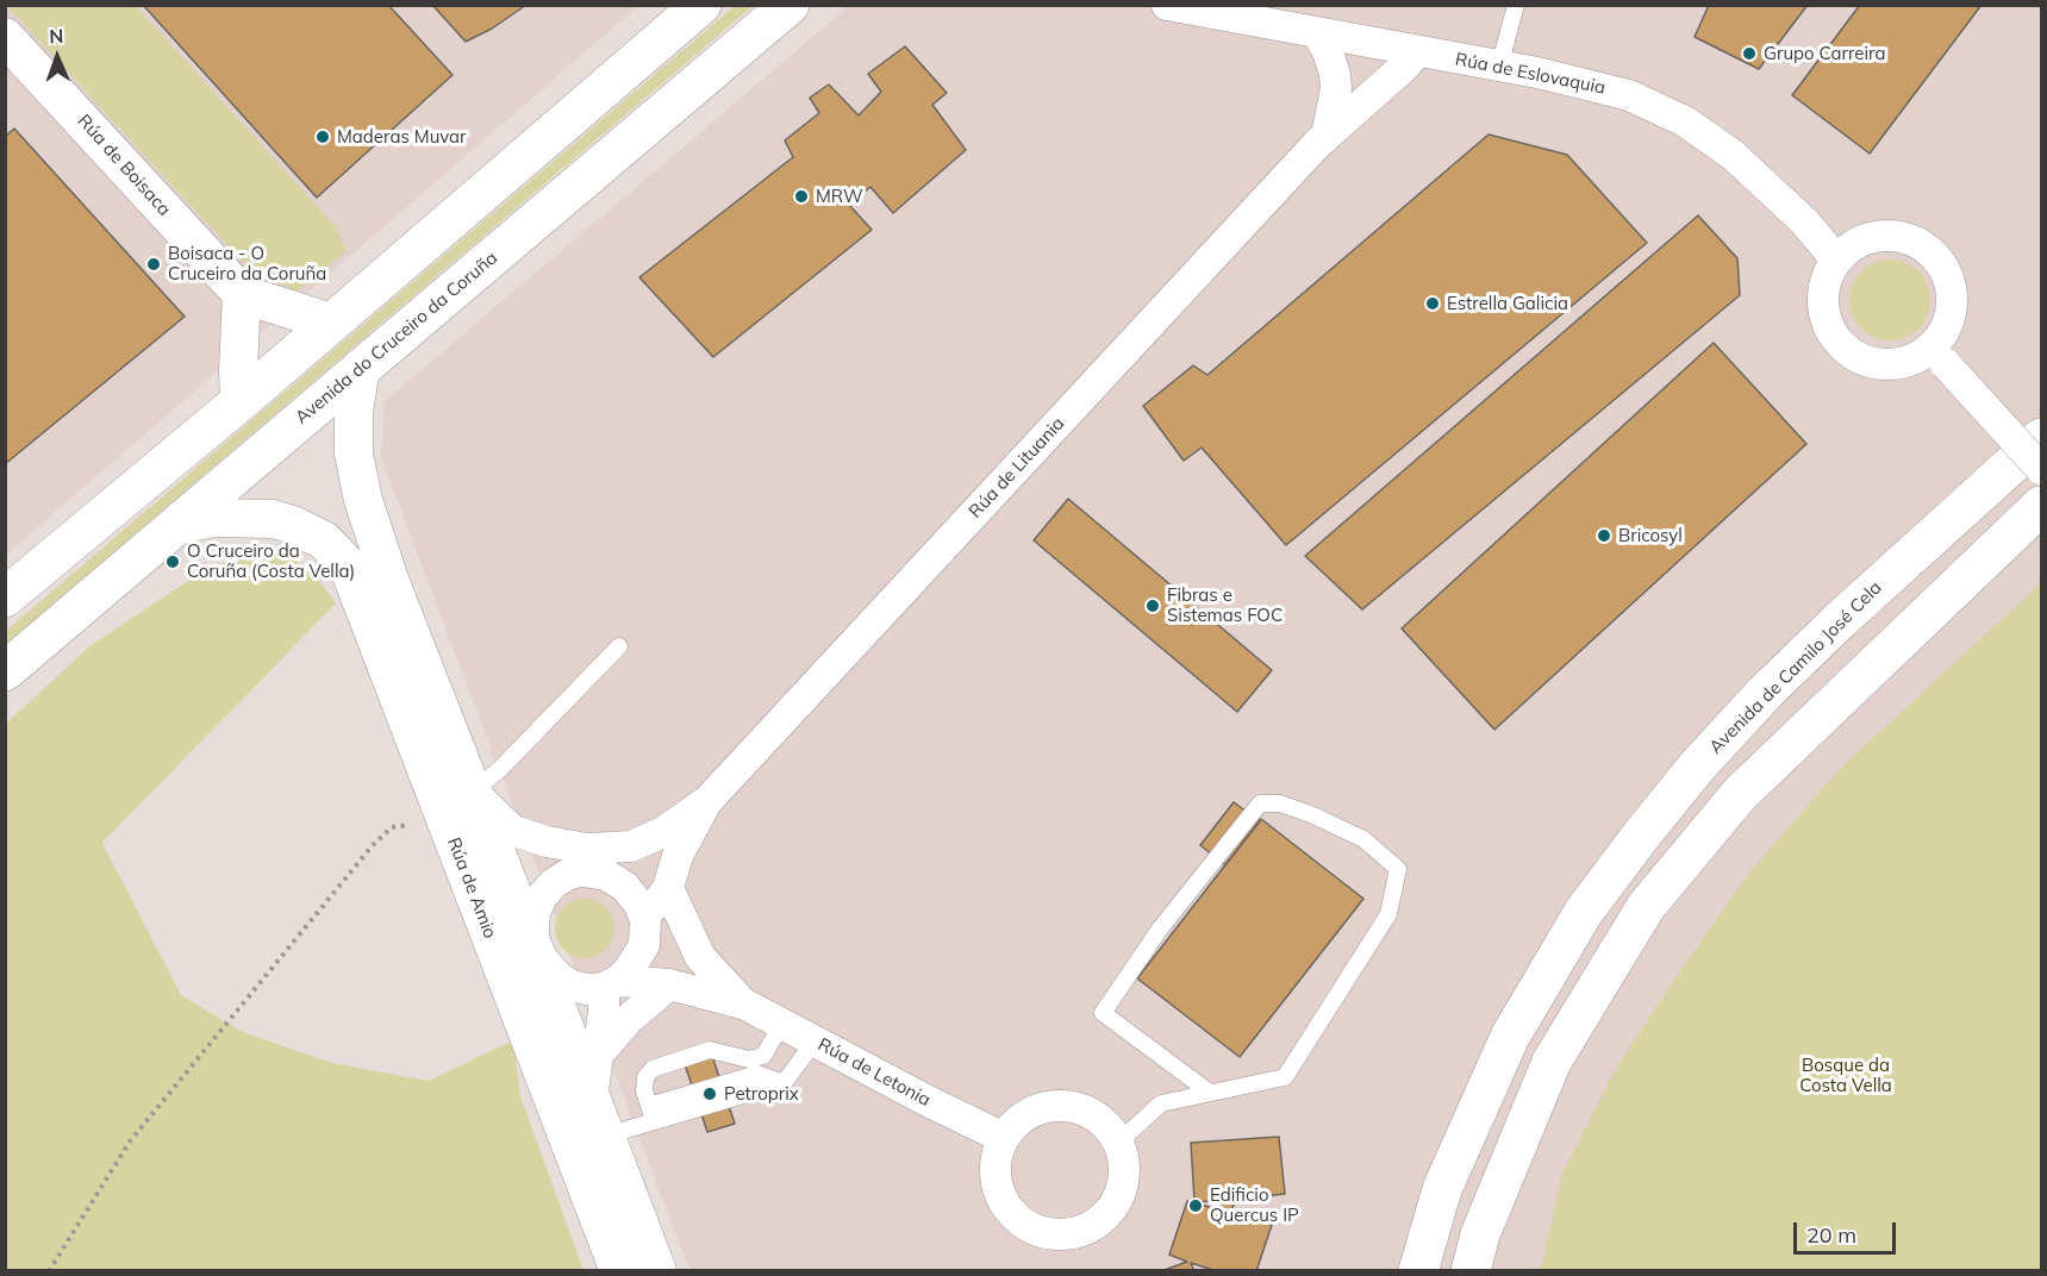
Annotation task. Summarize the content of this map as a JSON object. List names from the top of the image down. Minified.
{"streets":{"main road":["Avenida do Cruceiro da Coruña","Avenida de Camilo José Cela"],"street":["Rúa de Eslovaquia","Rúa de Boisaca","Rúa de Lituania","Rúa de Amio","Rúa de Letonia"]},"crossings":[["Rúa de Eslovaquia","Rúa de Lituania"],["Avenida do Cruceiro da Coruña","Rúa de Amio"],["Rúa de Lituania","Rúa de Amio"],["Rúa de Lituania","Rúa de Letonia"],["Rúa de Amio","Rúa de Letonia"]],"parks":["Bosque da Costa Vella"],"places":["Grupo Carreira","Maderas Muvar","MRW","Boisaca - O Cruceiro da Coruña","Estrella Galicia","Bricosyl","O Cruceiro da Coruña (Costa Vella)","Fibras e Sistemas FOC","Petroprix","Edificio Quercus IP"],"scale_bar":"20 m","north":"top"}
